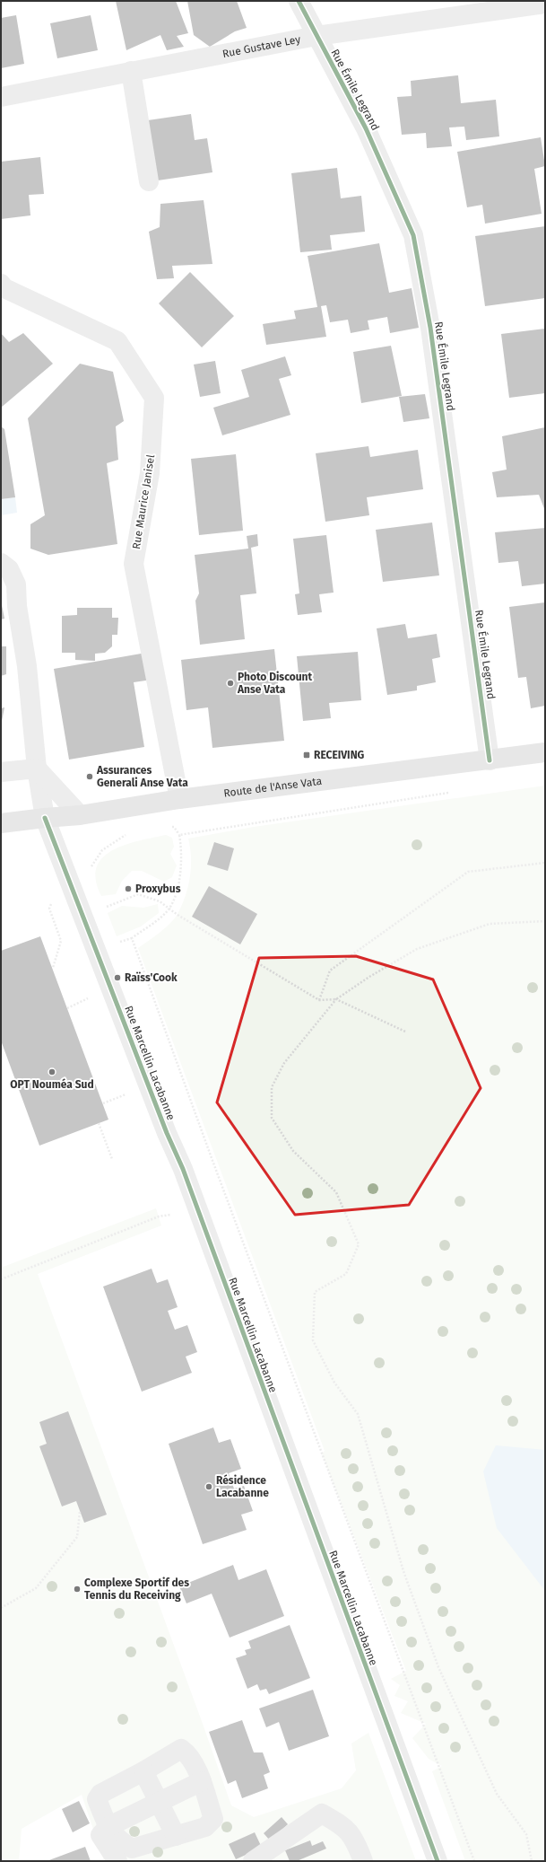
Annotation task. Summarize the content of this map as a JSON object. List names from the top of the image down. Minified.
{"streets":{"main road":["Route de l'Anse Vata"],"street":["Rue Gustave Ley","Rue Émile Legrand","Rue Maurice Janisel","Rue Marcellin Lacabanne"]},"crossings":[["Rue Gustave Ley","Rue Émile Legrand"],["Rue Émile Legrand","Route de l'Anse Vata"],["Rue Maurice Janisel","Route de l'Anse Vata"],["Route de l'Anse Vata","Rue Marcellin Lacabanne"]],"places":{"other":["Photo Discount Anse Vata","Assurances Generali Anse Vata","Proxybus","Raïss'Cook","OPT Nouméa Sud","Résidence Lacabanne","Complexe Sportif des Tennis du Receiving"],"transit":["RECEIVING"]}}
